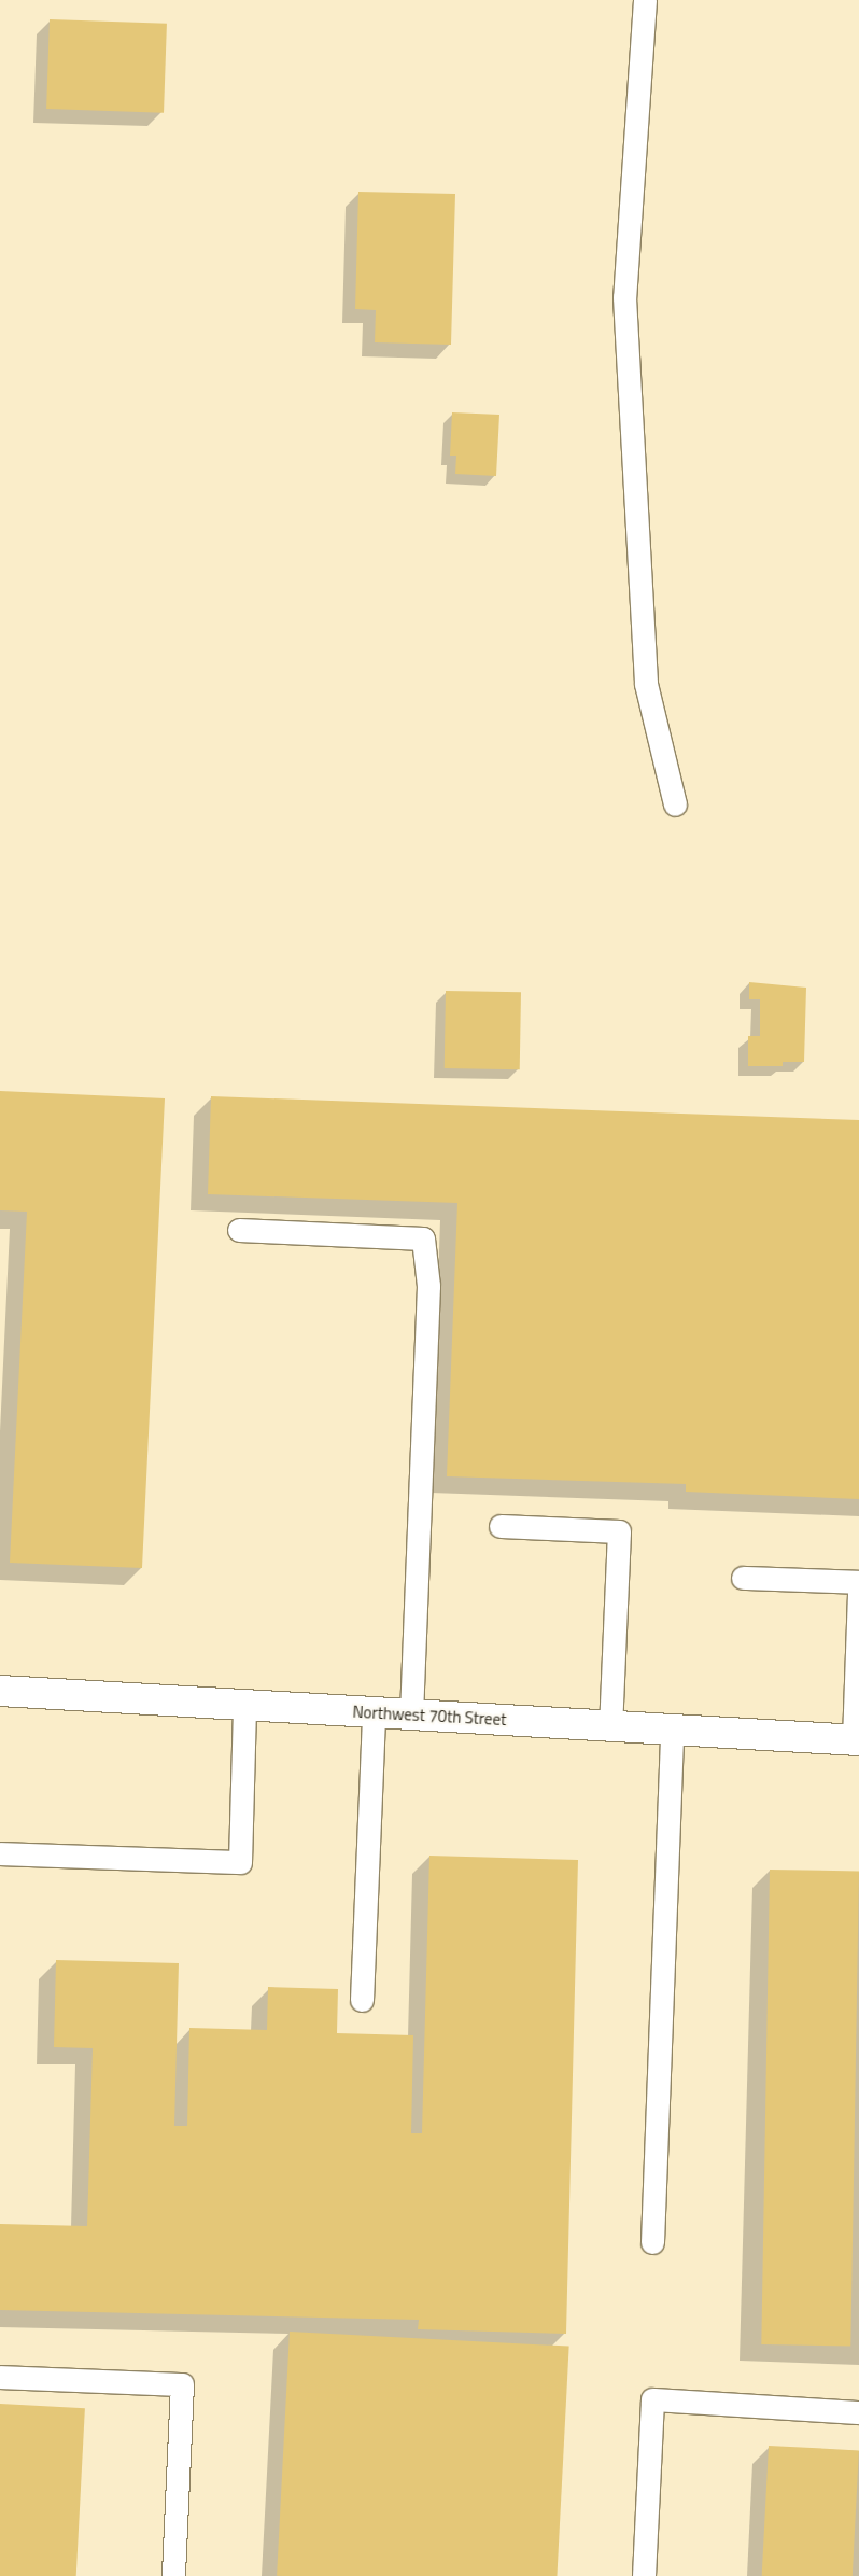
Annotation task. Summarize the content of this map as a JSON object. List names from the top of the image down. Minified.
{"streets":{"street":["Northwest 70th Street"]}}
